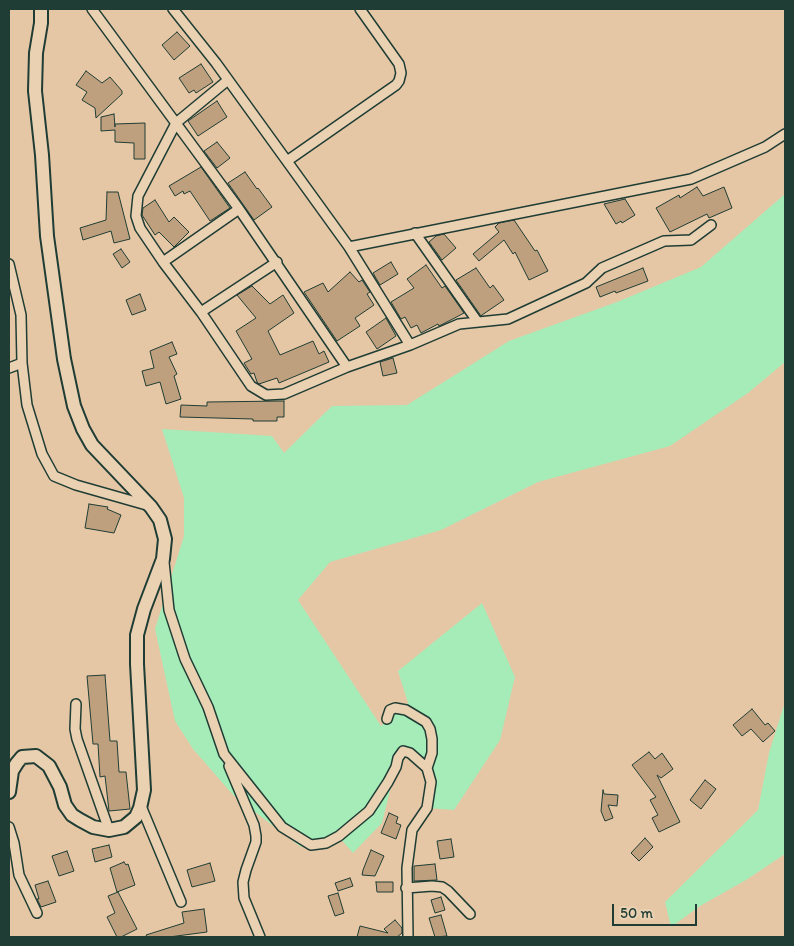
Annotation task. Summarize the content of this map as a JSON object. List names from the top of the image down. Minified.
{"scale_bar":"50 m"}
